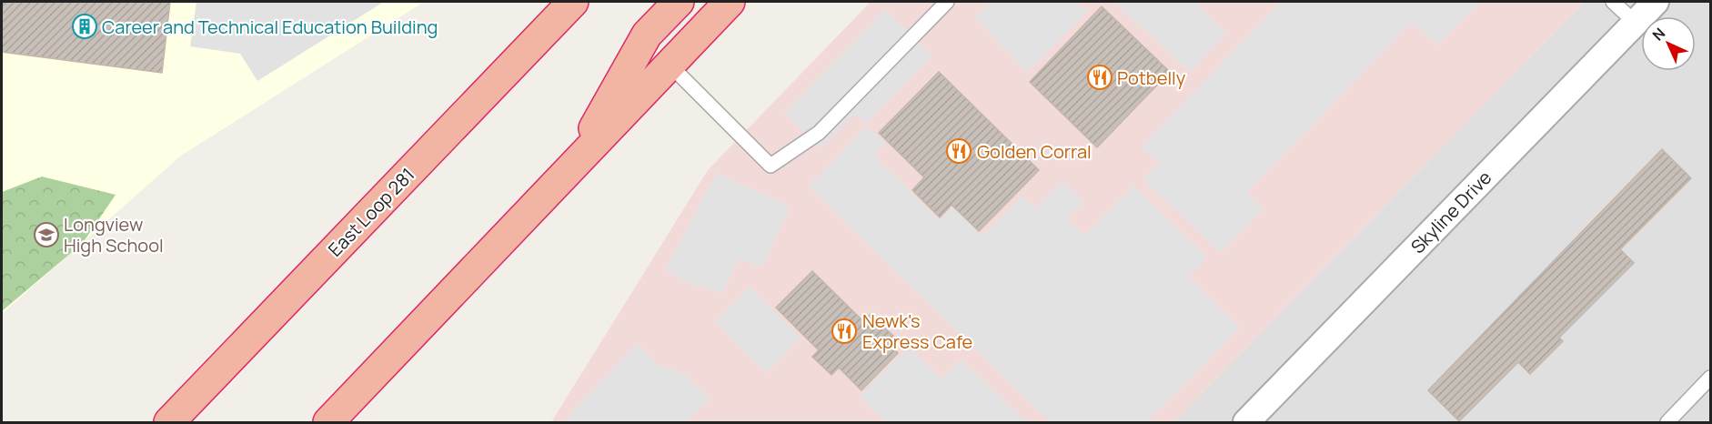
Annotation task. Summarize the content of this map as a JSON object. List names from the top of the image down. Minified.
{"streets":{"highway":["East Loop 281"],"street":["Skyline Drive"]},"places":{"building":["Career and Technical Education Building"],"restaurant":["Potbelly","Golden Corral","Newk's Express Cafe"],"school or university":["Longview High School"]},"north":"top left"}
